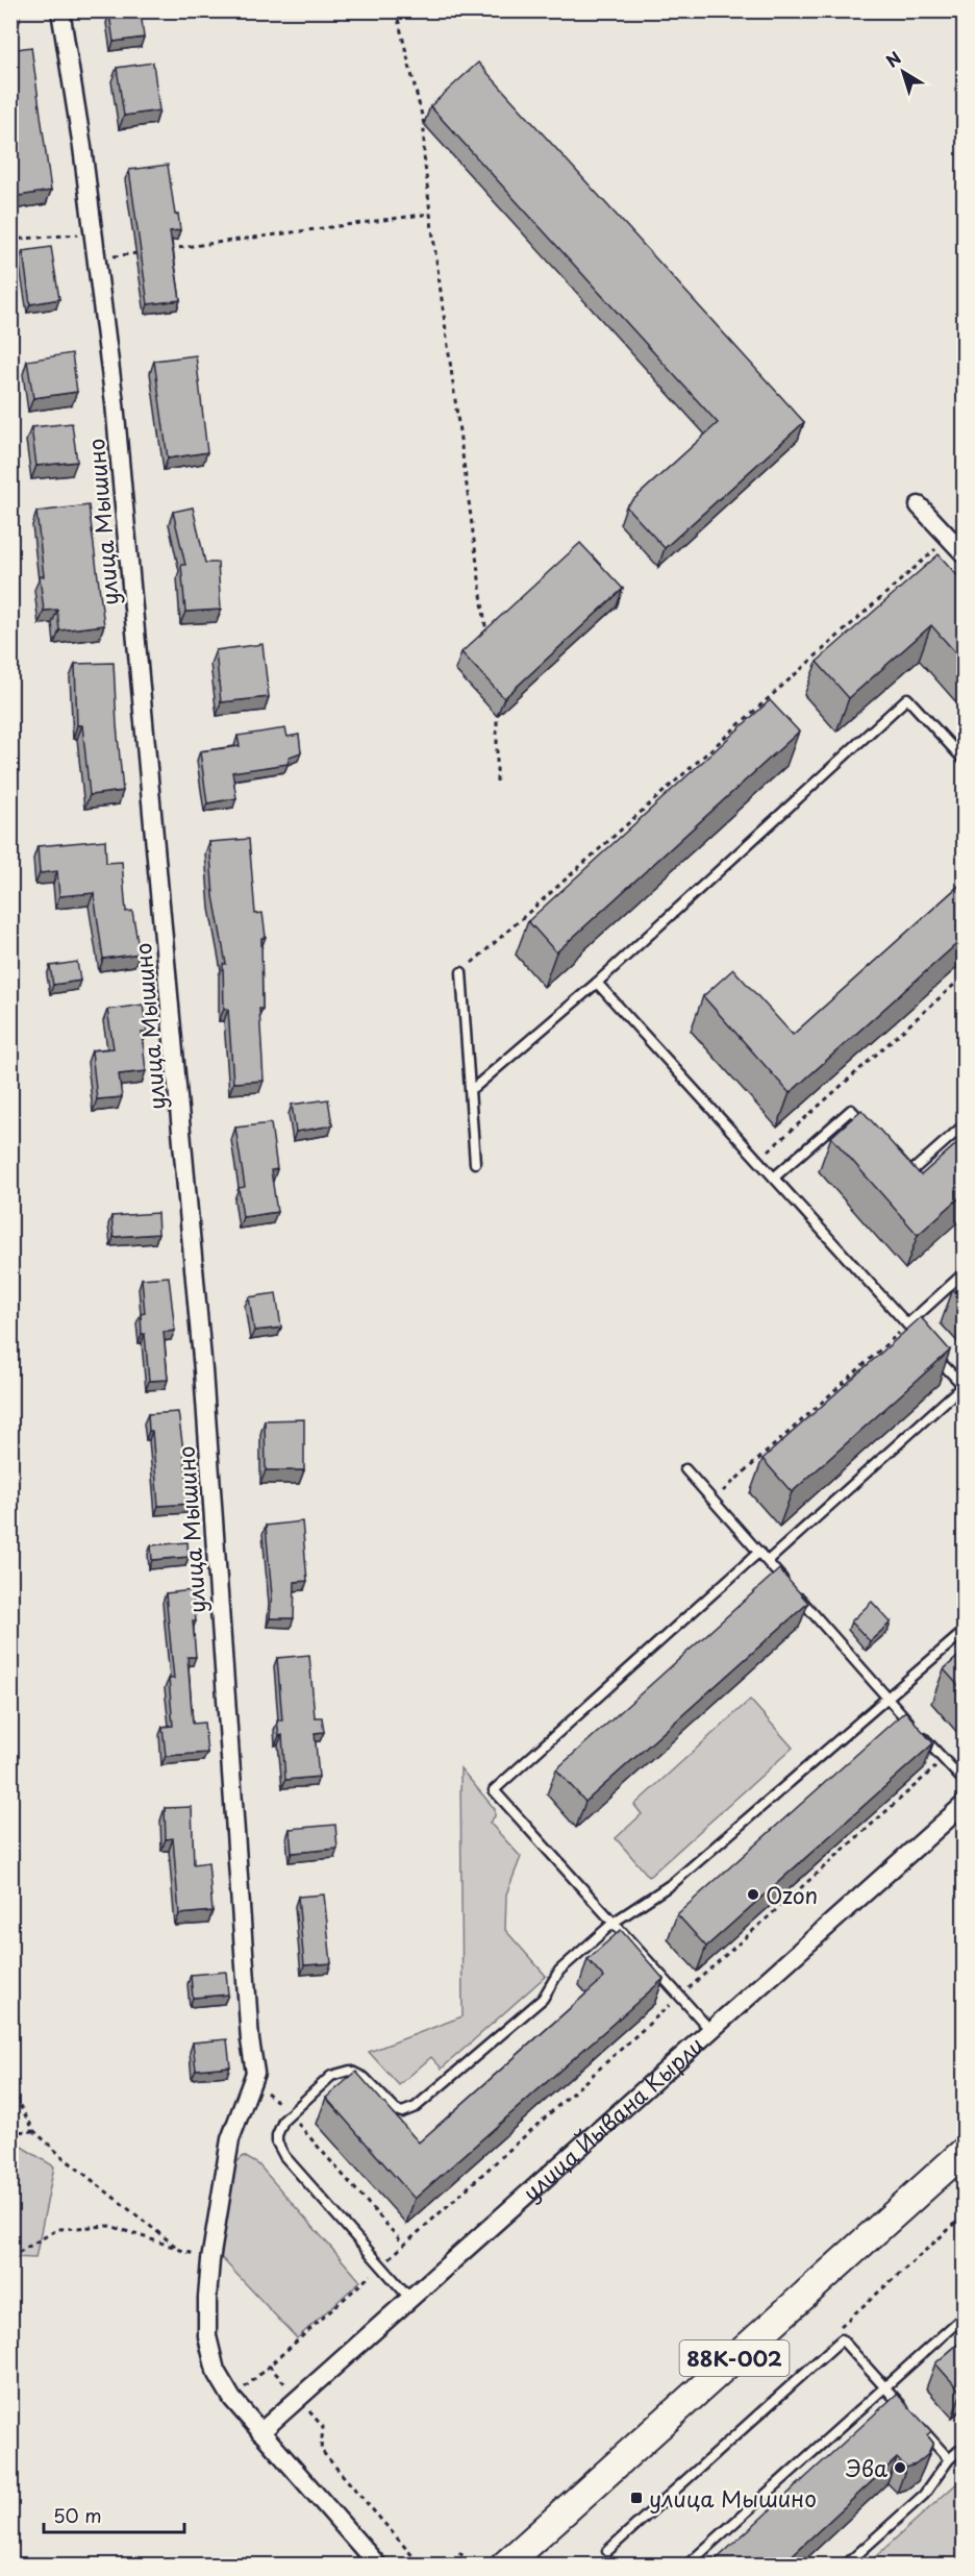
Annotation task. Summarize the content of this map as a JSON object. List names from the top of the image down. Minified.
{"streets":{"main road":["88К-002"],"street":["улица Мышино","улица Йывана Кырли"]},"crossings":[["улица Мышино","улица Йывана Кырли"]],"places":{"other":["Ozon","Эва"],"transit":["улица Мышино"]},"scale_bar":"50 m","north":"top left"}
